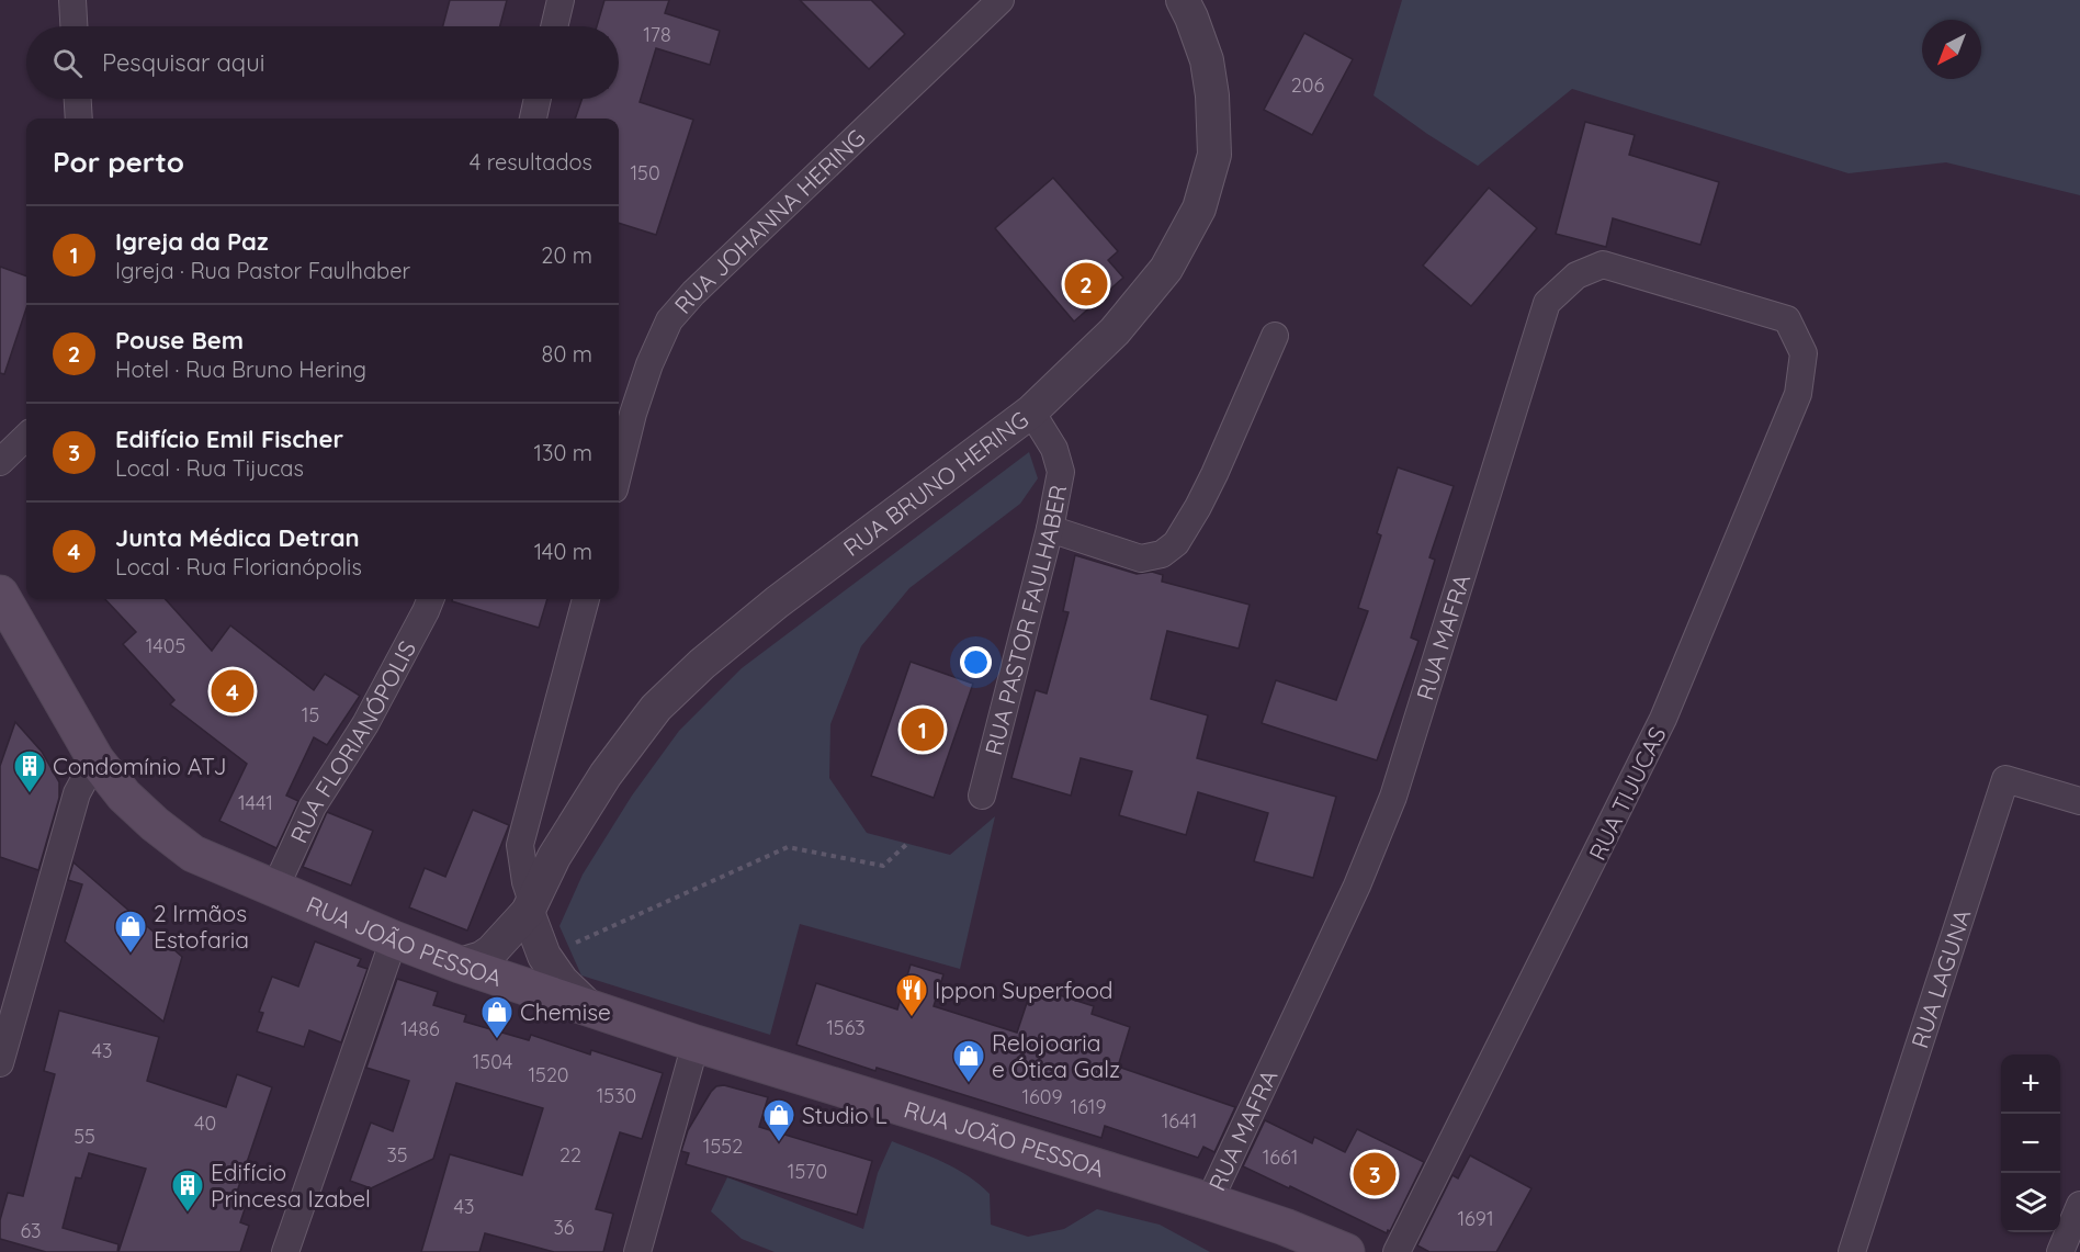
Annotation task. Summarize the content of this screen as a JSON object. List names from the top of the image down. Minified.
{"streets":{"main road":["RUA JOÃO PESSOA"],"street":["RUA JOHANNA HERING","RUA BRUNO HERING","RUA PASTOR FAULHABER","RUA MAFRA","RUA FLORIANÓPOLIS","RUA TIJUCAS","RUA LAGUNA"]},"crossings":[["RUA BRUNO HERING","RUA PASTOR FAULHABER"],["RUA BRUNO HERING","RUA JOÃO PESSOA"],["RUA MAFRA","RUA TIJUCAS"],["RUA MAFRA","RUA JOÃO PESSOA"],["RUA FLORIANÓPOLIS","RUA JOÃO PESSOA"]],"places":{"building":["Condomínio ATJ","Edifício Princesa Izabel"],"shop":["2 Irmãos Estofaria","Chemise","Relojoaria e Ótica Galz","Studio L"],"restaurant":["Ippon Superfood"]},"house_numbers":["178","206","150","1405","15","1441","1563","1486","43","1504","1520","1530","1609","1619","1641","40","55","1552","35","22","1661","1570","43","1691","36","63"],"north":"bottom left","page":{"search":"Pesquisar aqui","heading":["Por perto","4 resultados"],"list":[{"mark":"1","name":"Igreja da Paz","note":"Igreja · Rua Pastor Faulhaber","value":"20 m"},{"mark":"2","name":"Pouse Bem","note":"Hotel · Rua Bruno Hering","value":"80 m"},{"mark":"3","name":"Edifício Emil Fischer","note":"Local · Rua Tijucas","value":"130 m"},{"mark":"4","name":"Junta Médica Detran","note":"Local · Rua Florianópolis","value":"140 m"}],"pins":["2","4","1","3"],"map_buttons":["+","−"]}}
